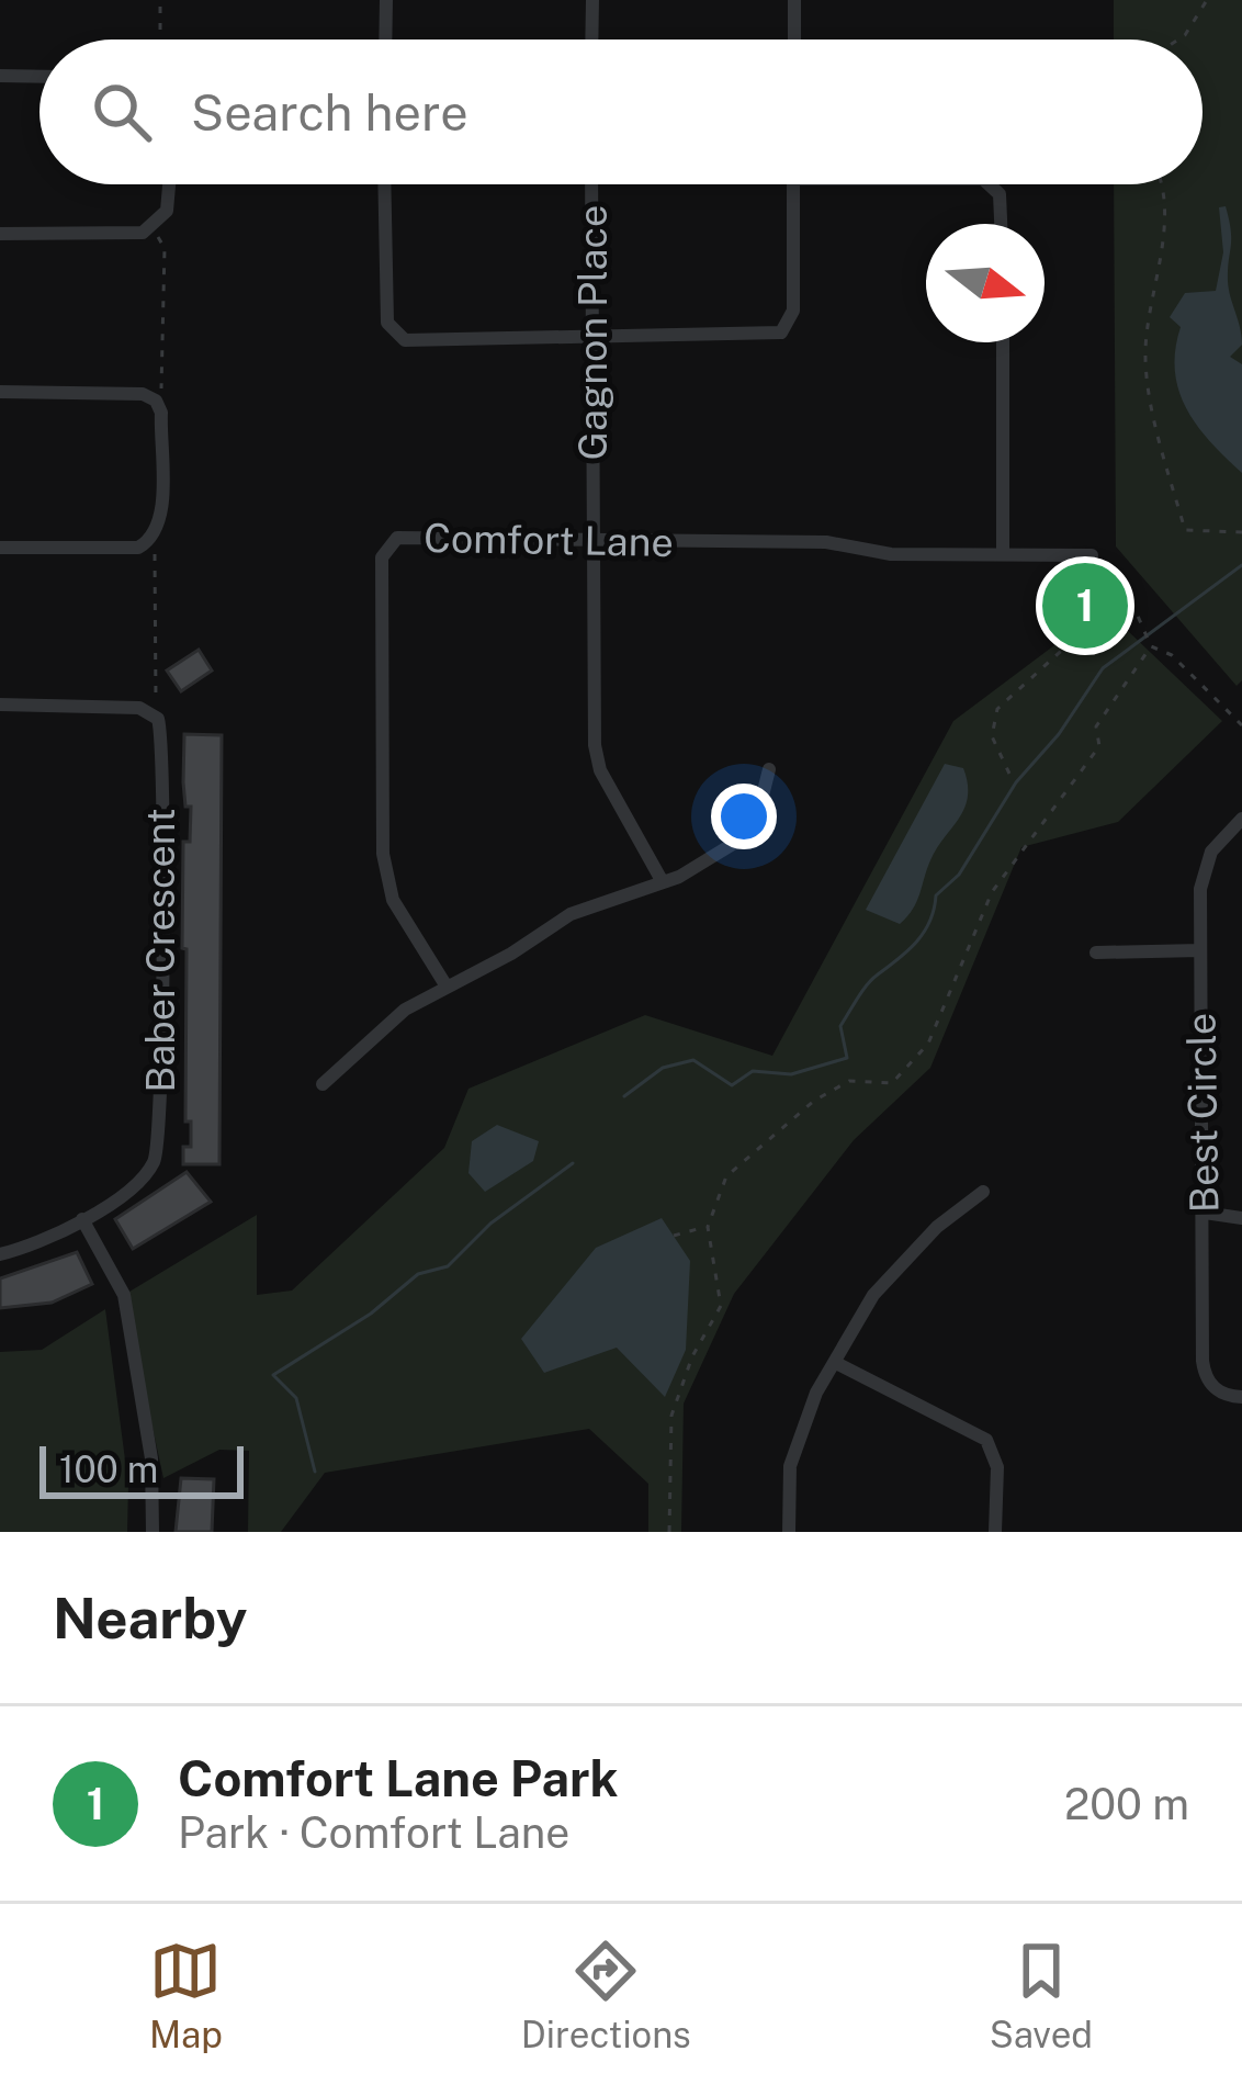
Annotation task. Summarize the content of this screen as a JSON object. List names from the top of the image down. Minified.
{"streets":{"street":["Gagnon Place","Comfort Lane","Baber Crescent","Best Circle"]},"crossings":[["Gagnon Place","Comfort Lane"]],"scale_bar":"100 m","north":"right","page":{"search":"Search here","pins":"1","scale":"100 m","heading":"Nearby","list":[{"mark":"1","name":"Comfort Lane Park","note":"Park · Comfort Lane","value":"200 m"}],"nav":["Map","Directions","Saved"]}}
